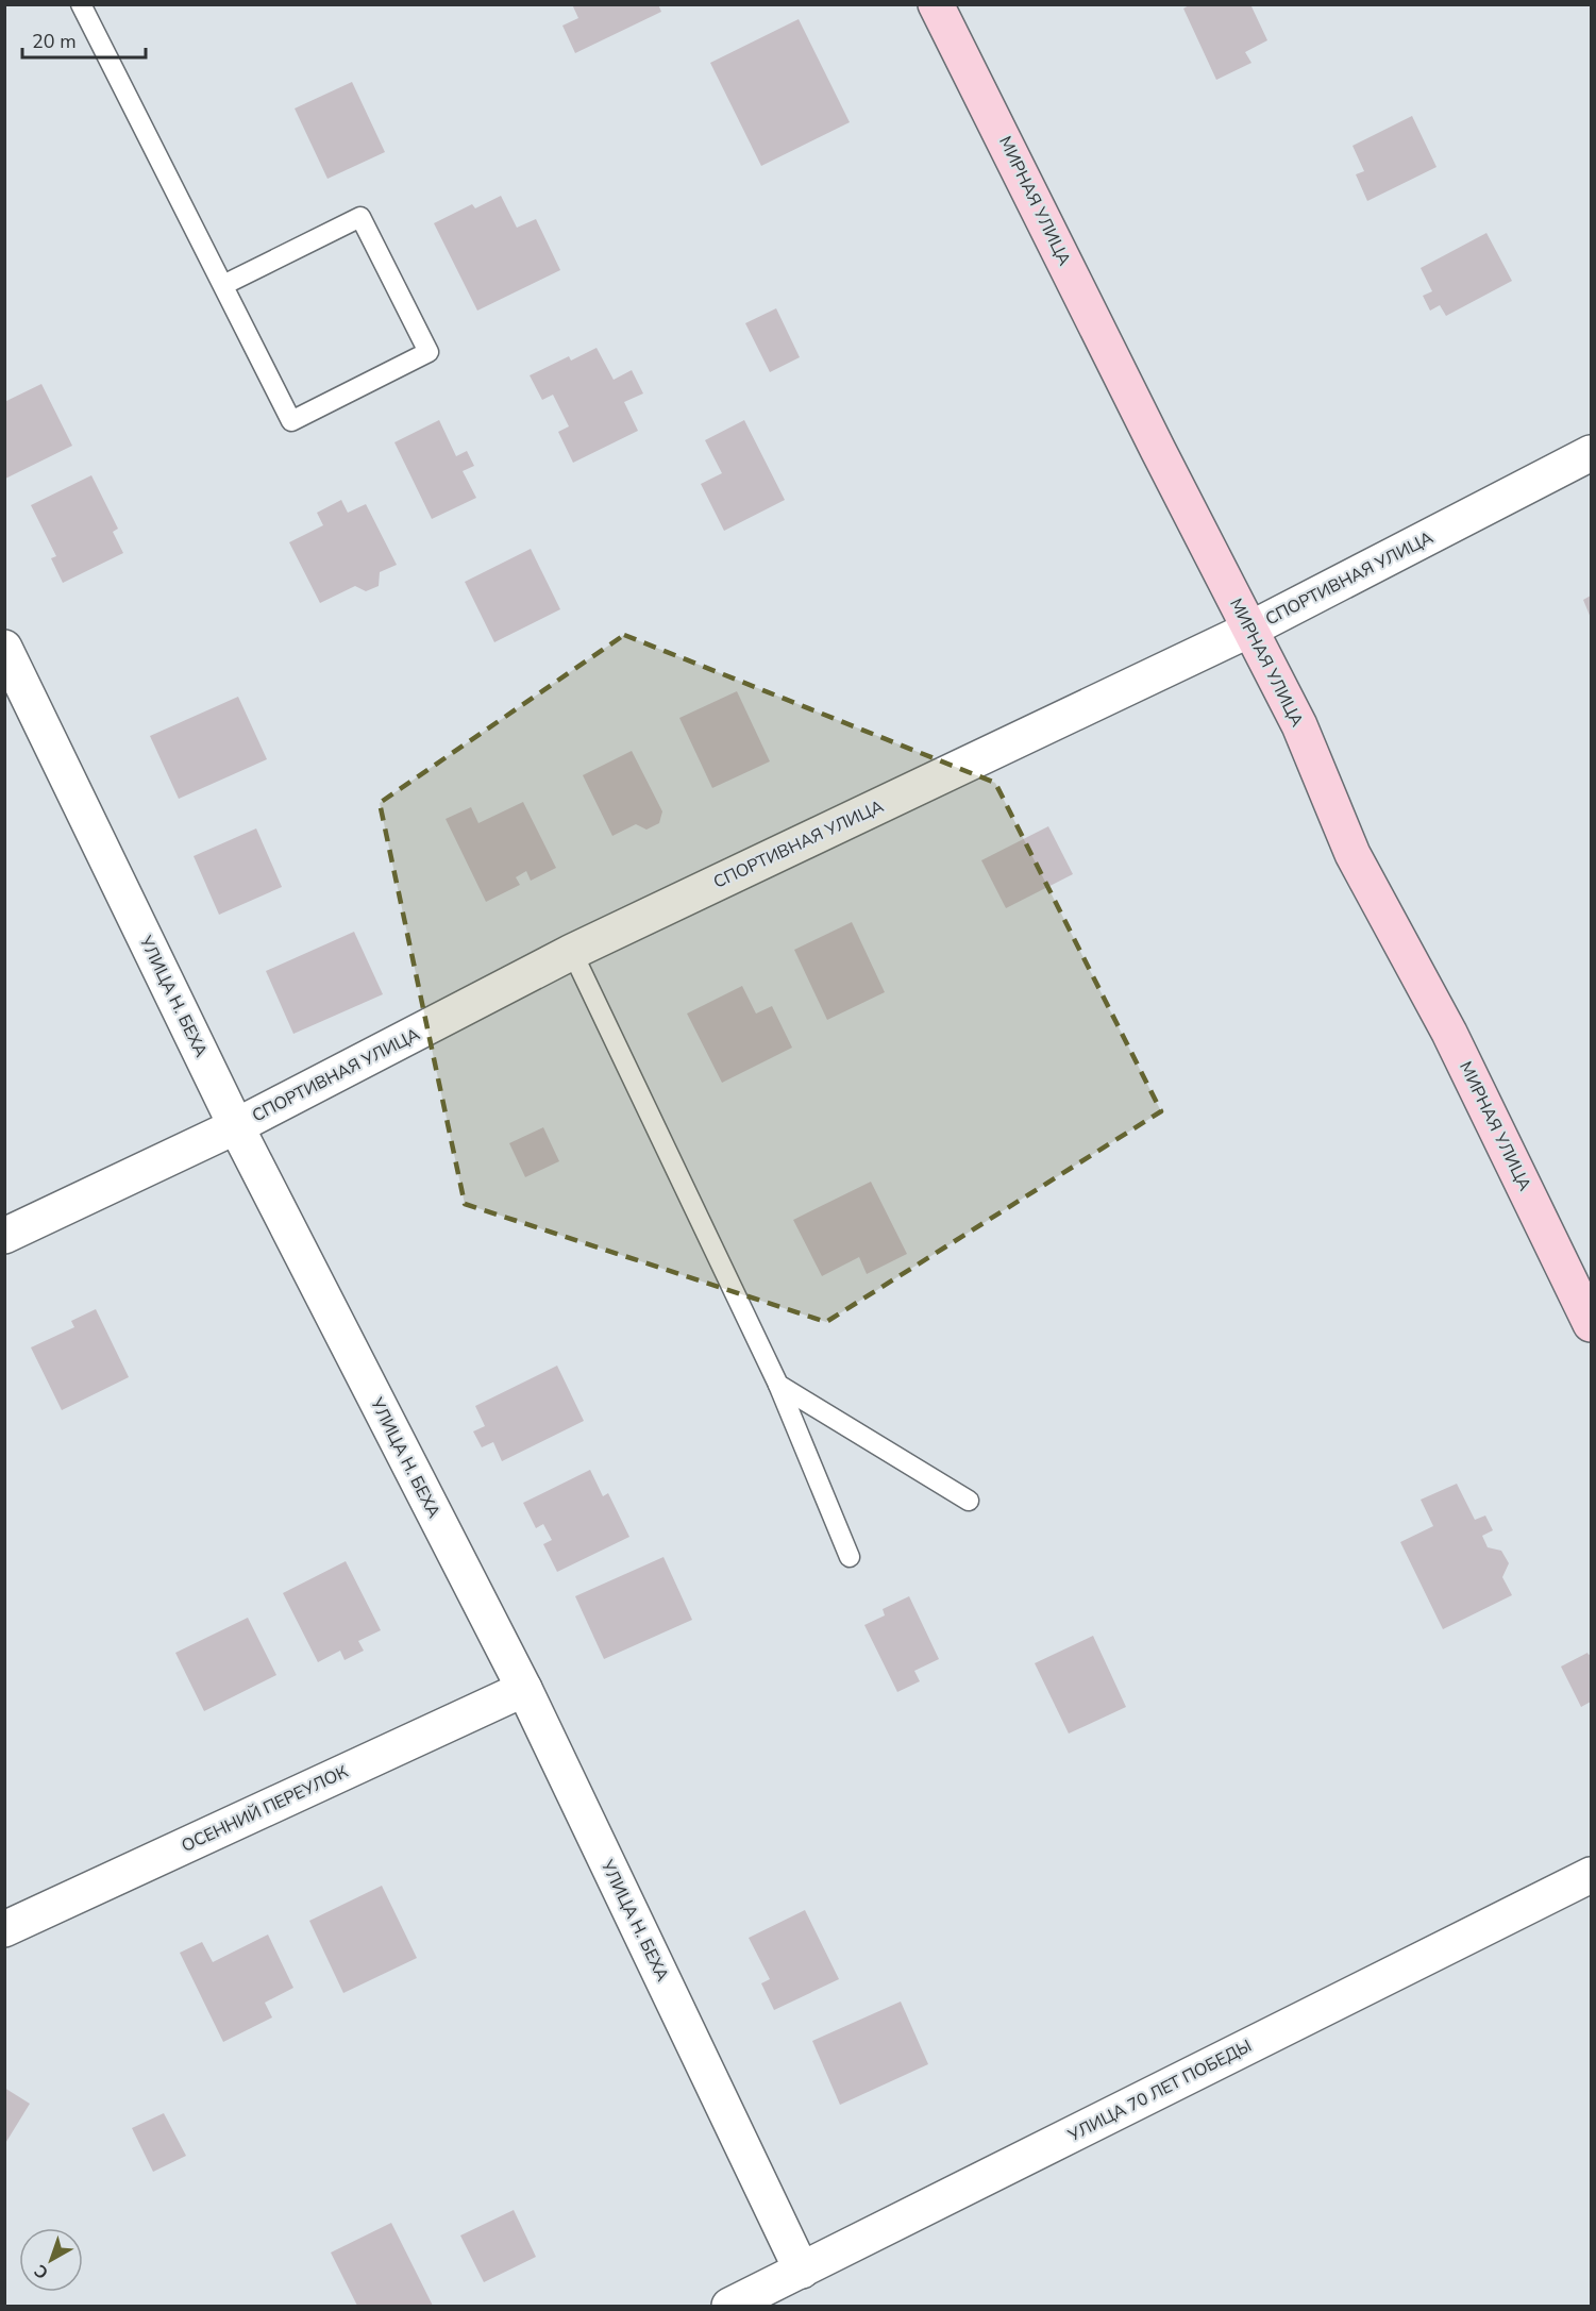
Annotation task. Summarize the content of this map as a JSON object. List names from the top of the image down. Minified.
{"streets":{"street":["МИРНАЯ УЛИЦА","СПОРТИВНАЯ УЛИЦА","УЛИЦА Н. БЕХА","ОСЕННИЙ ПЕРЕУЛОК","УЛИЦА 70 ЛЕТ ПОБЕДЫ"]},"crossings":[["МИРНАЯ УЛИЦА","СПОРТИВНАЯ УЛИЦА"],["СПОРТИВНАЯ УЛИЦА","УЛИЦА Н. БЕХА"],["УЛИЦА Н. БЕХА","ОСЕННИЙ ПЕРЕУЛОК"],["УЛИЦА Н. БЕХА","УЛИЦА 70 ЛЕТ ПОБЕДЫ"]],"scale_bar":"20 m","north":"bottom left"}
